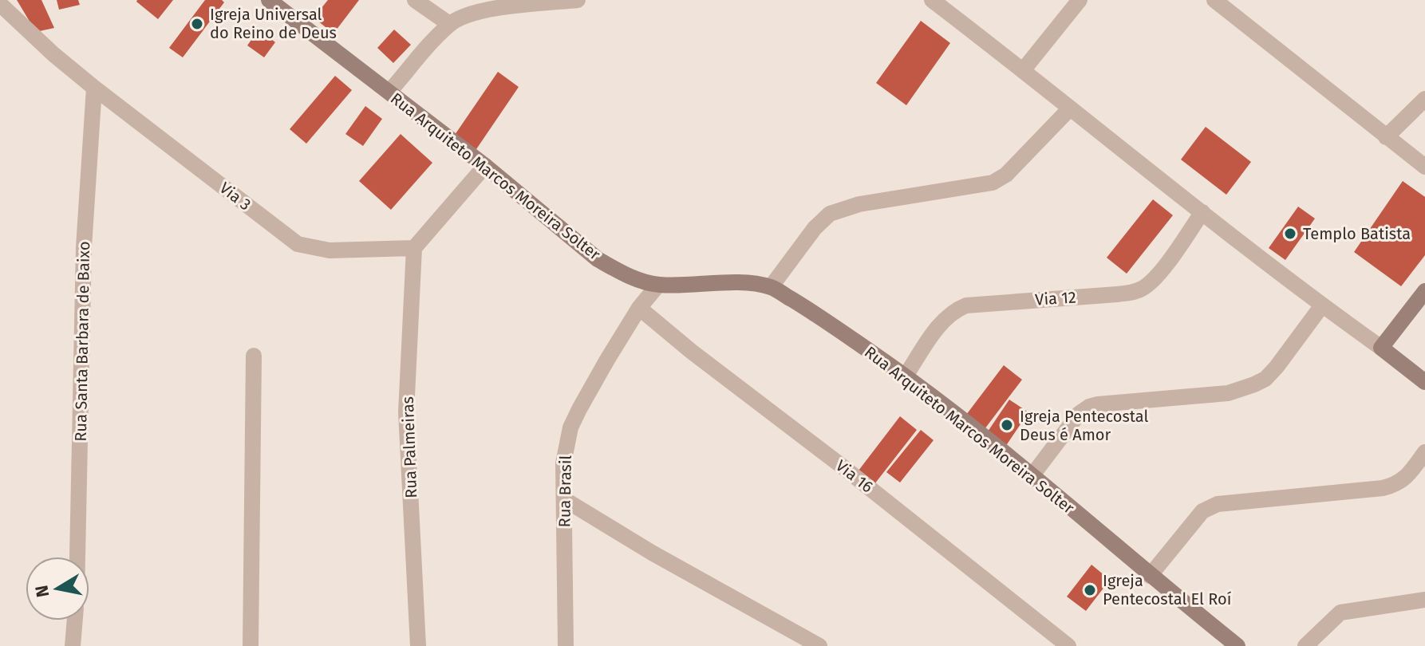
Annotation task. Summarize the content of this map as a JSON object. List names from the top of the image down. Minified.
{"streets":{"street":["Rua Arquiteto Marcos Moreira Solter","Via 3","Via 12","Rua Santa Barbara de Baixo","Rua Palmeiras","Via 16","Rua Brasil"]},"crossings":[["Rua Arquiteto Marcos Moreira Solter","Via 12"],["Rua Arquiteto Marcos Moreira Solter","Rua Brasil"],["Via 3","Rua Santa Barbara de Baixo"],["Via 3","Rua Palmeiras"],["Via 16","Rua Brasil"]],"places":["Igreja Universal do Reino de Deus","Templo Batista","Igreja Pentecostal Deus é Amor","Igreja Pentecostal El Roí"],"north":"left"}
